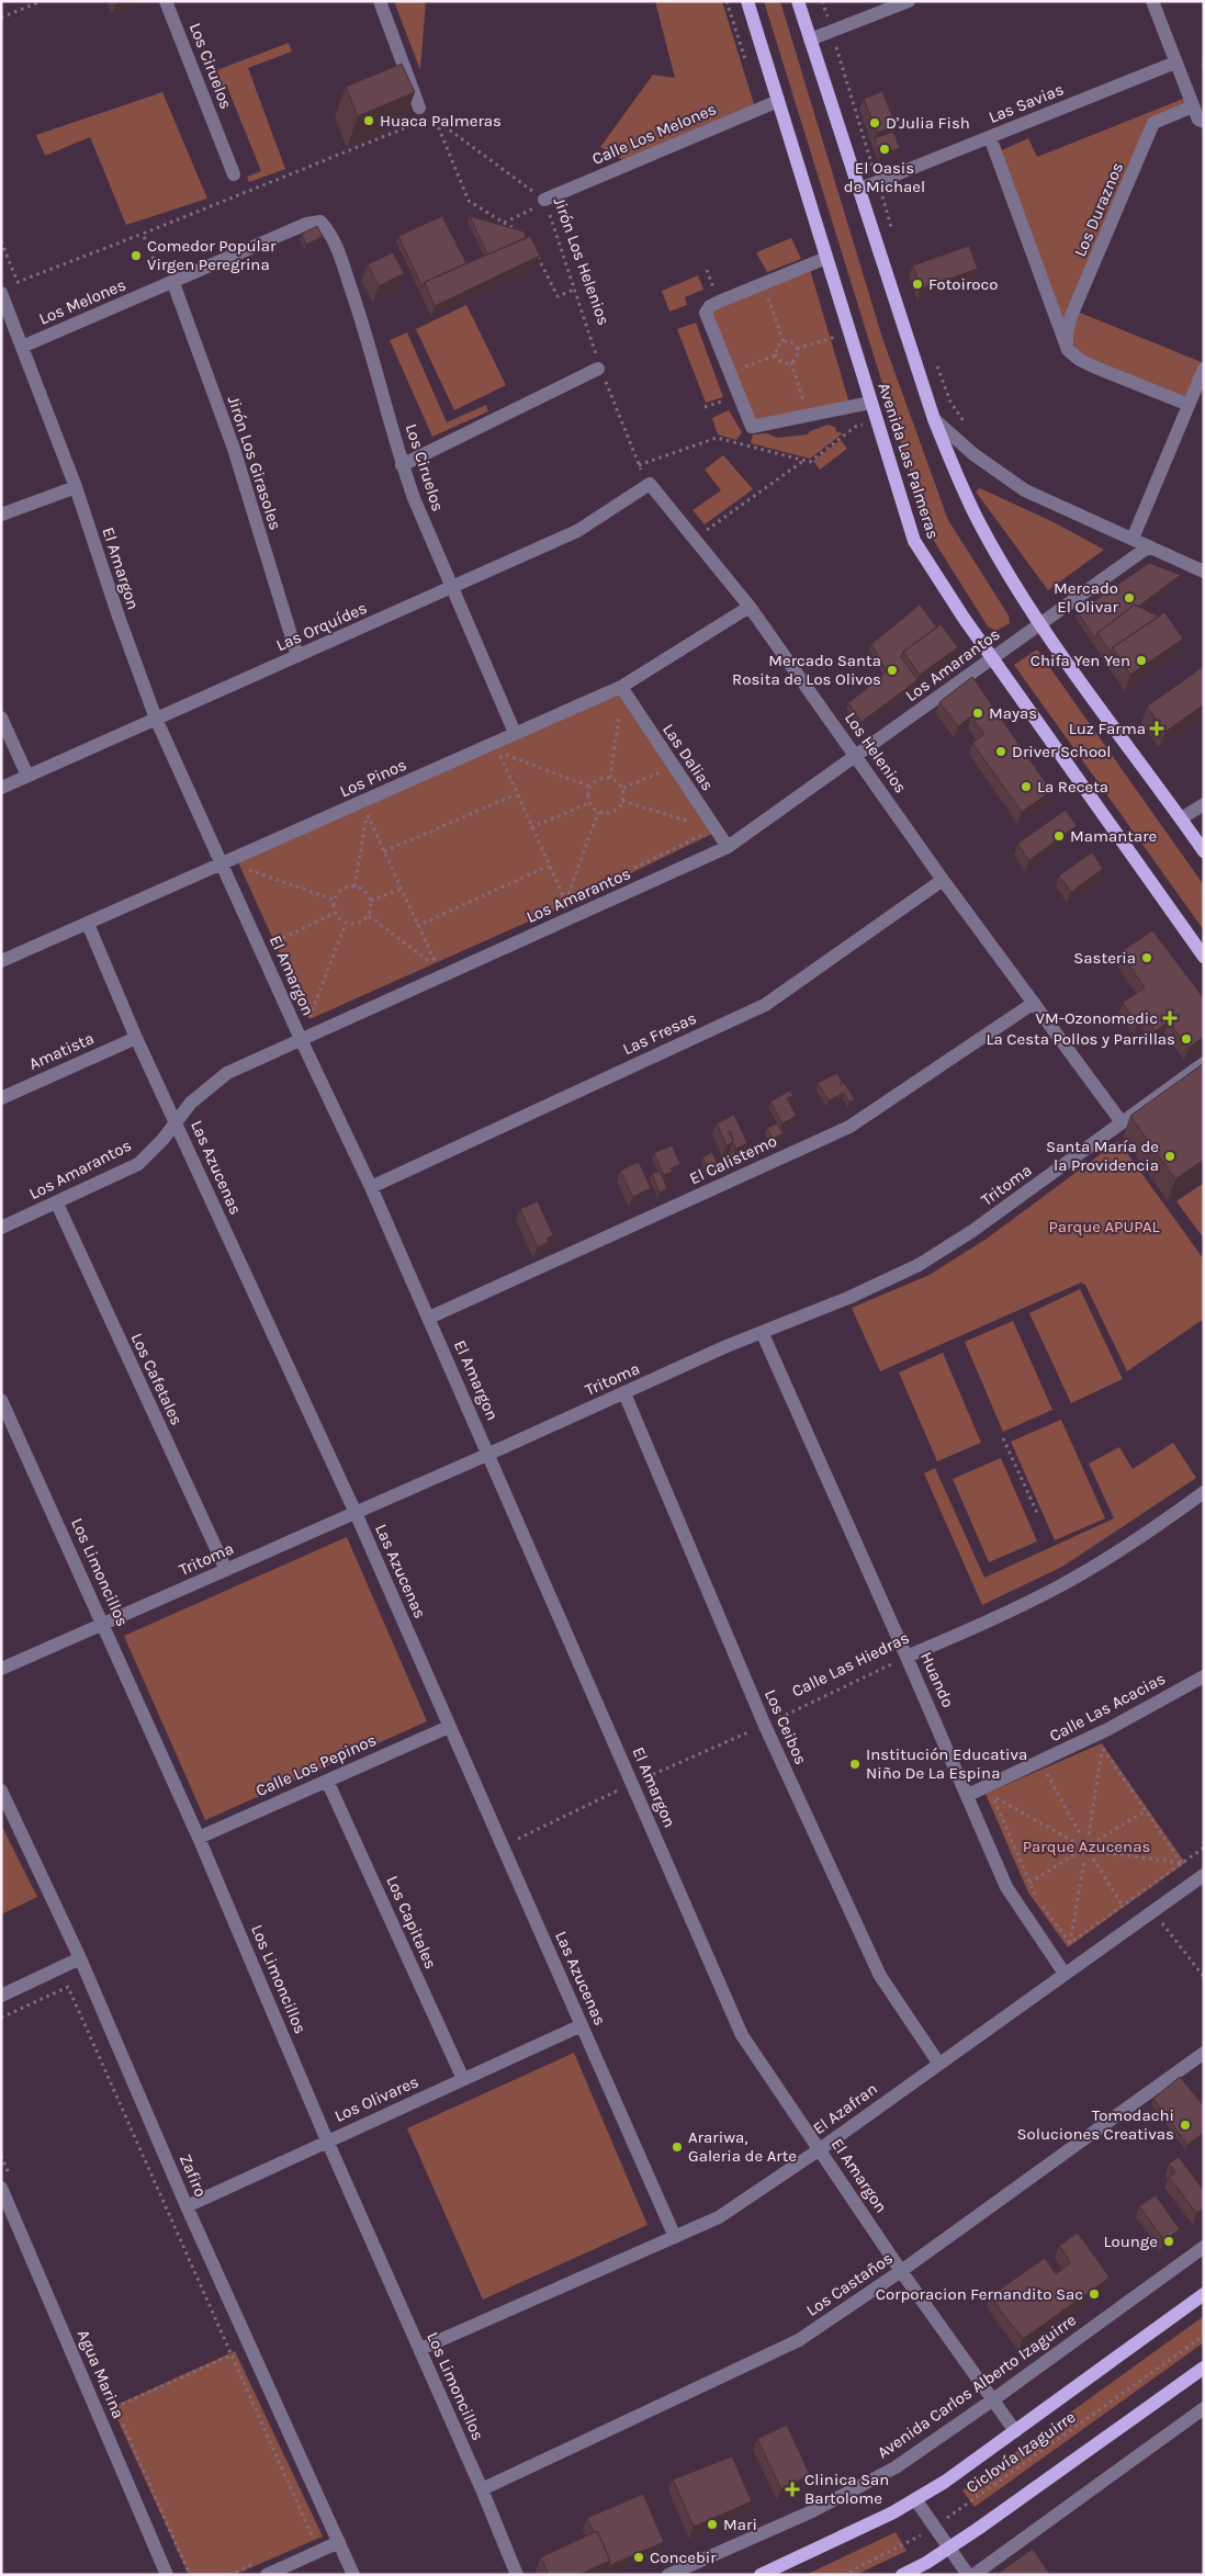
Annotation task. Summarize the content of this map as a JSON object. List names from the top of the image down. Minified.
{"streets":{"main road":["Avenida Las Palmeras"],"street":["Los Ciruelos","Las Savias","Calle Los Melones","Los Duraznos","Los Melones","Jirón Los Girasoles","El Amargon","Las Orquídes","Los Amarantos","Los Helenios","Las Dalias","Los Pinos","Las Fresas","Amatista","El Calistemo","Las Azucenas","Tritoma","Los Cafetales","Los Limoncillos","Calle Las Hiedras","Huando","Calle Las Acacias","Los Ceibos","Calle Los Pepinos","Los Capitales","Los Olivares","El Azafran","Zafiro","Los Castaños","Agua Marina","Avenida Carlos Alberto Izaguirre"],"path":["Jirón Los Helenios","Ciclovía Izaguirre"]},"crossings":[["Los Ciruelos","Los Melones"],["Los Ciruelos","Las Orquídes"],["Los Ciruelos","Los Pinos"],["Calle Los Melones","Jirón Los Helenios"],["Calle Los Melones","Avenida Las Palmeras"],["Los Melones","Jirón Los Girasoles"],["Los Melones","El Amargon"],["Avenida Las Palmeras","Los Amarantos"],["Jirón Los Girasoles","Las Orquídes"],["El Amargon","Las Orquídes"],["El Amargon","Los Amarantos"],["El Amargon","Los Pinos"],["El Amargon","Las Fresas"],["El Amargon","El Calistemo"],["El Amargon","Tritoma"],["El Amargon","Calle Las Hiedras"],["El Amargon","El Azafran"],["El Amargon","Los Castaños"],["El Amargon","Avenida Carlos Alberto Izaguirre"],["Las Orquídes","Los Helenios"],["Los Amarantos","Los Helenios"],["Los Amarantos","Las Dalias"],["Los Amarantos","Las Azucenas"],["Los Amarantos","Los Cafetales"],["Los Helenios","Los Pinos"],["Los Helenios","Las Fresas"],["Los Helenios","El Calistemo"],["Los Helenios","Tritoma"],["Las Dalias","Los Pinos"],["Los Pinos","Las Azucenas"],["Amatista","Las Azucenas"],["Las Azucenas","Tritoma"],["Las Azucenas","Calle Las Hiedras"],["Las Azucenas","Calle Los Pepinos"],["Las Azucenas","Los Olivares"],["Las Azucenas","El Azafran"],["Tritoma","Los Cafetales"],["Tritoma","Los Limoncillos"],["Tritoma","Huando"],["Tritoma","Los Ceibos"],["Los Limoncillos","Calle Los Pepinos"],["Los Limoncillos","Los Olivares"],["Los Limoncillos","El Azafran"],["Los Limoncillos","Los Castaños"],["Calle Las Hiedras","Huando"],["Calle Las Hiedras","Los Ceibos"],["Huando","Calle Las Acacias"],["Huando","El Azafran"],["Los Ceibos","El Azafran"],["Calle Los Pepinos","Los Capitales"],["Los Capitales","Los Olivares"],["Los Olivares","Zafiro"]],"parks":["Parque APUPAL","Parque Azucenas"],"places":{"other":["Huaca Palmeras","D'Julia Fish","El Oasis de Michael","Comedor Popular Virgen Peregrina","Fotoiroco","Mercado El Olivar","Chifa Yen Yen","Mercado Santa Rosita de Los Olivos","Mayas","Driver School","La Receta","Mamantare","Sasteria","La Cesta Pollos y Parrillas","Santa María de la Providencia","Institución Educativa Niño De La Espina","Tomodachi Soluciones Creativas","Arariwa, Galeria de Arte","Lounge","Corporacion Fernandito Sac","Mari","Concebir"],"health":["Luz Farma","VM-Ozonomedic","Clinica San Bartolome"]}}
